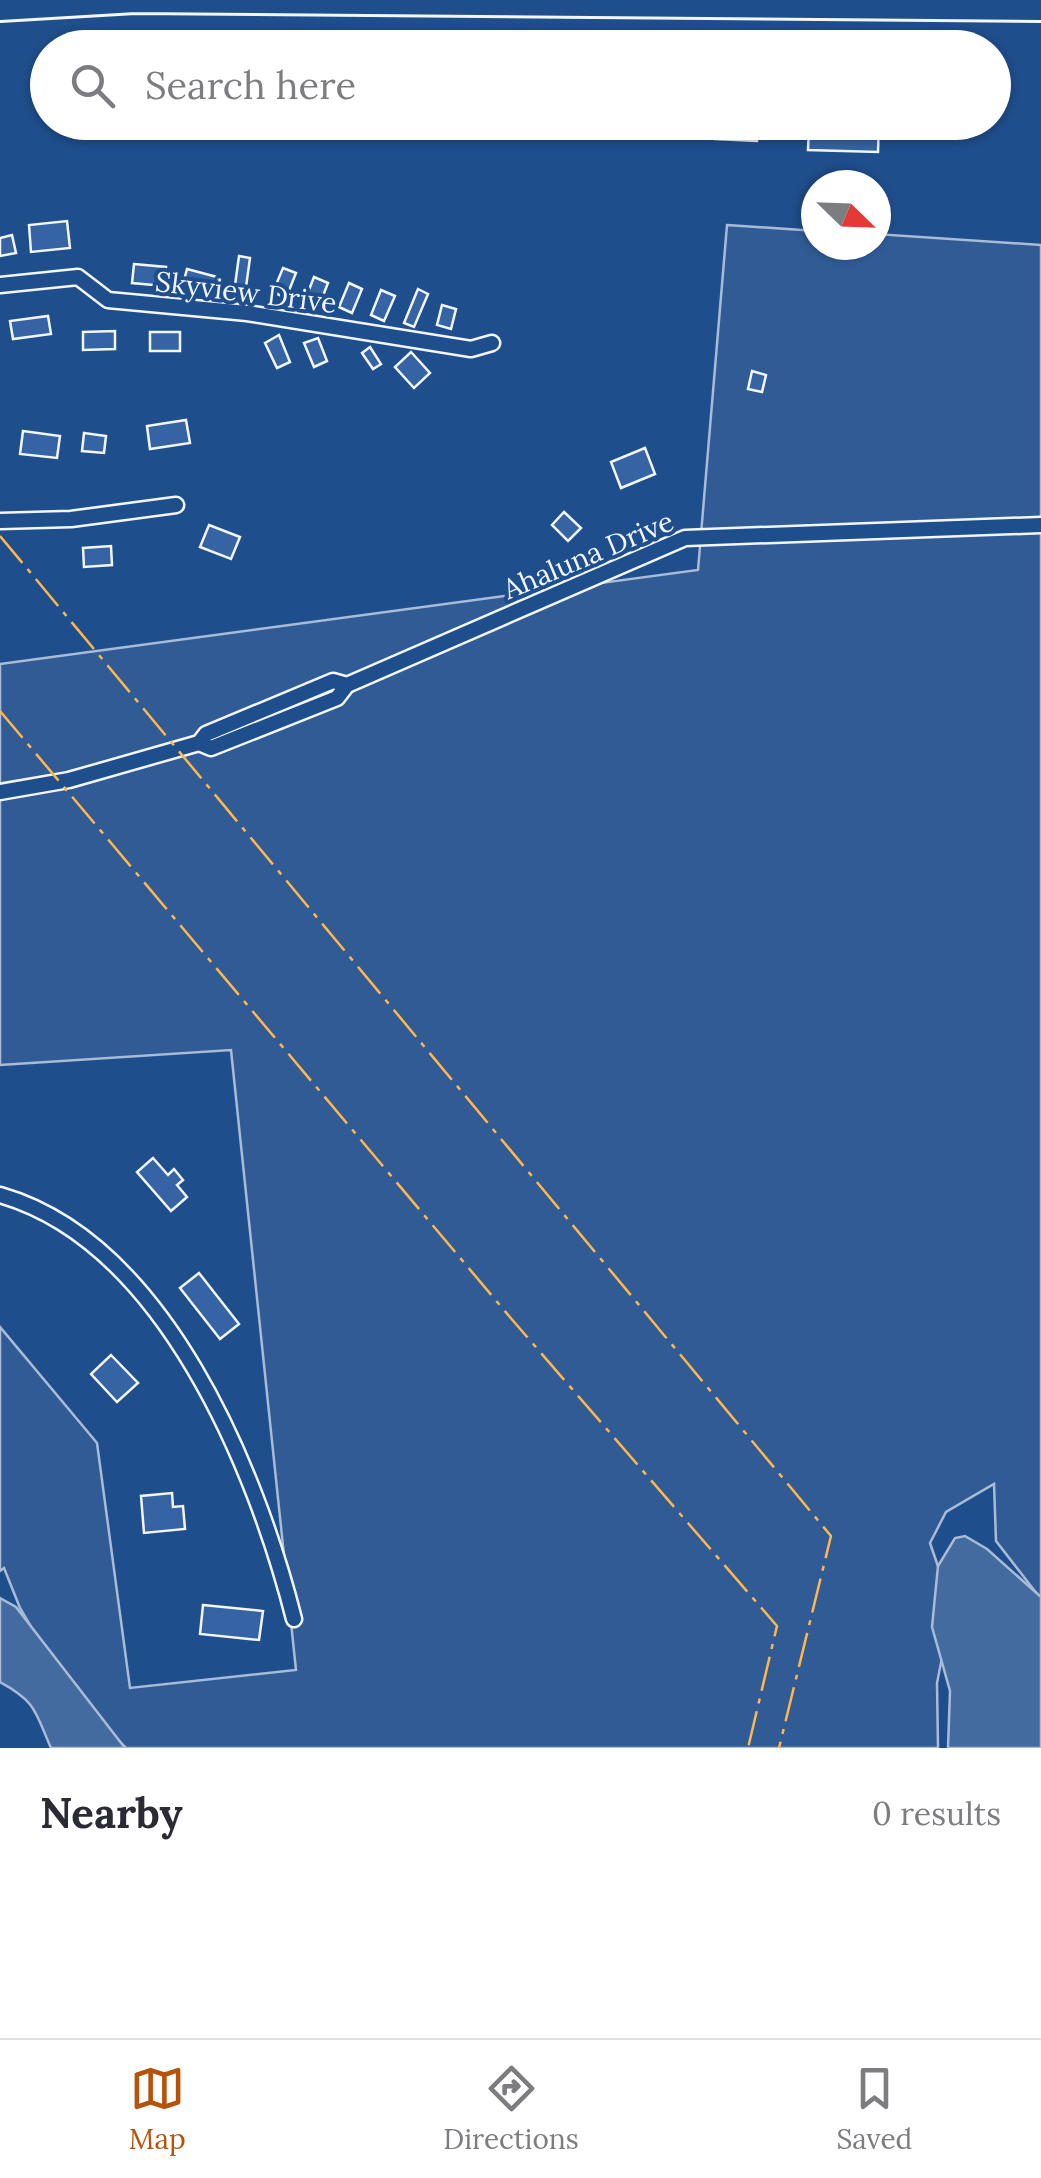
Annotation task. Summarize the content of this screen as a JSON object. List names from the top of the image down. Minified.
{"streets":{"street":["Skyview Drive","Ahaluna Drive"]},"north":"bottom right","page":{"search":"Search here","heading":["Nearby","0 results"],"nav":["Map","Directions","Saved"]}}
